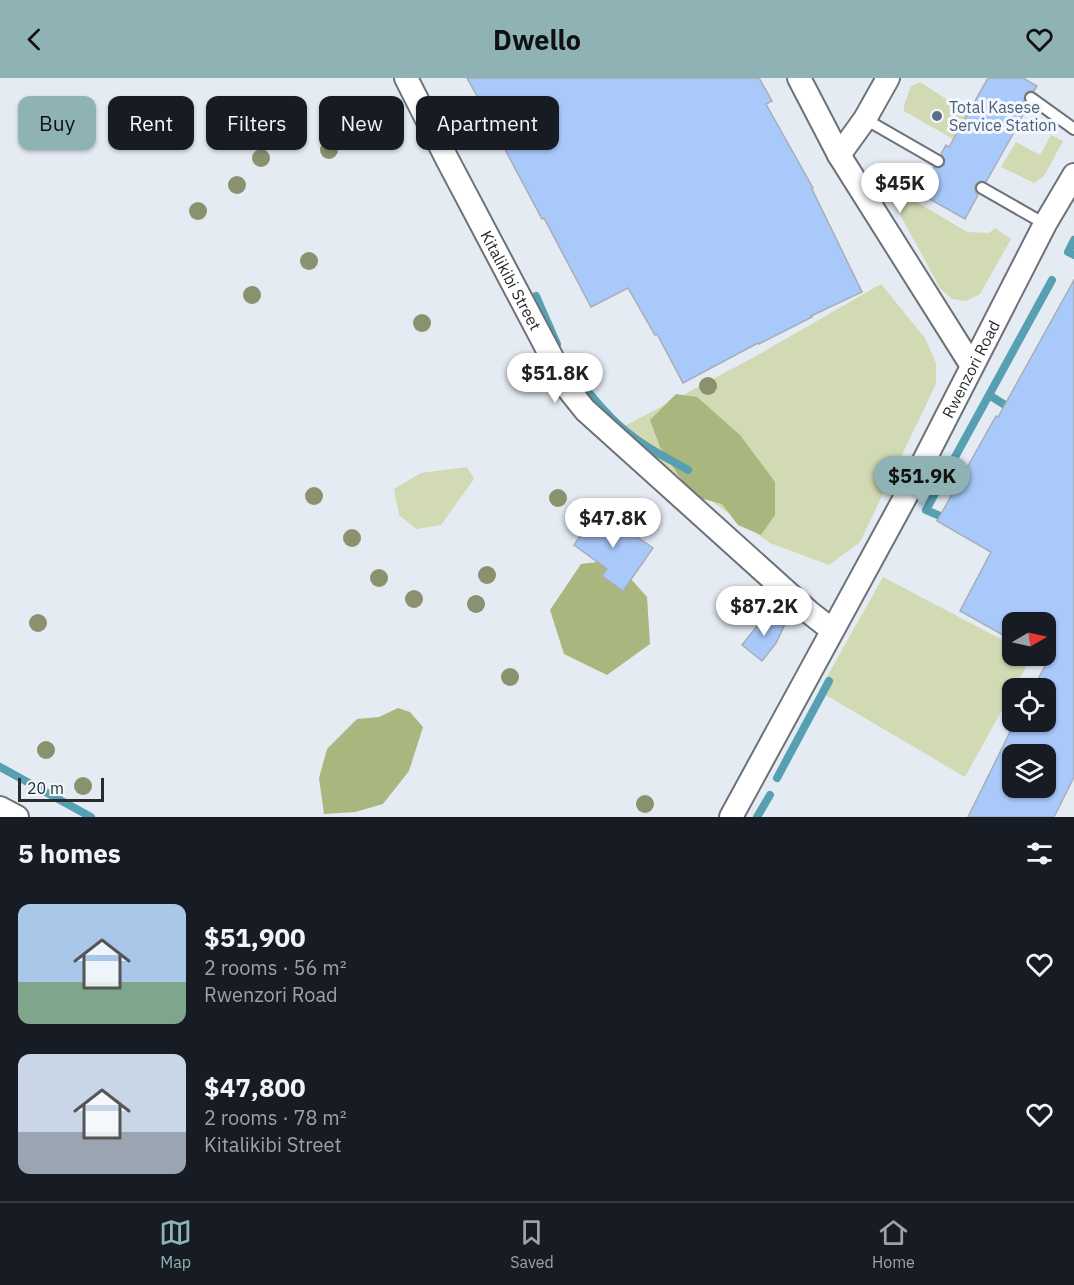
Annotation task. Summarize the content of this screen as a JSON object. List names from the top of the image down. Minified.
{"streets":{"street":["Kitalikibi Street","Rwenzori Road"]},"crossings":[["Kitalikibi Street","Rwenzori Road"]],"places":["Total Kasese Service Station"],"scale_bar":"20 m","north":"right","page":{"header":"Dwello","chip":["Buy","Rent","Filters","New","Apartment"],"price":["$45K","$51.8K","$51.9K","$47.8K","$87.2K"],"scale":"20 m","heading":"5 homes","list":[{"name":"$51,900","note":"2 rooms · 56 m² · Rwenzori Road"},{"name":"$47,800","note":"2 rooms · 78 m² · Kitalikibi Street"}],"tabs":["Map","Saved","Home"]}}
